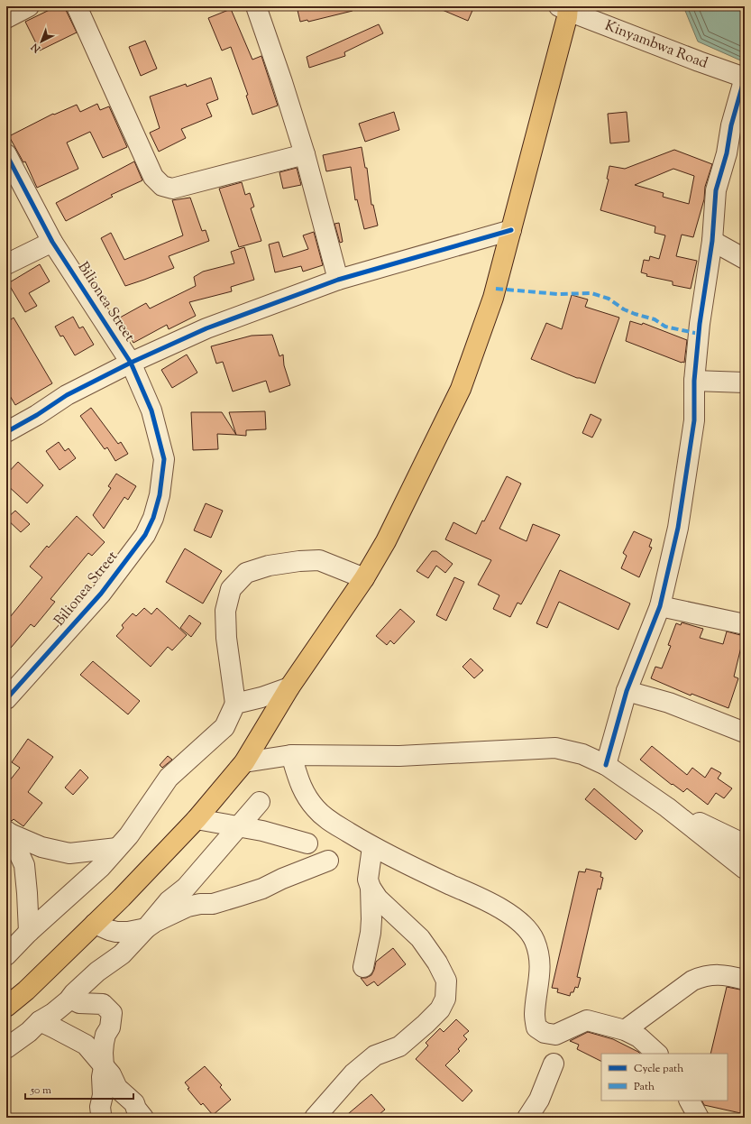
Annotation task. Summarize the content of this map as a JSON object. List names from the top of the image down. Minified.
{"streets":{"street":["Kinyambwa Road","Bilionea Street"]},"legend":["Cycle path","Path"],"scale_bar":"50 m","north":"bottom left"}
